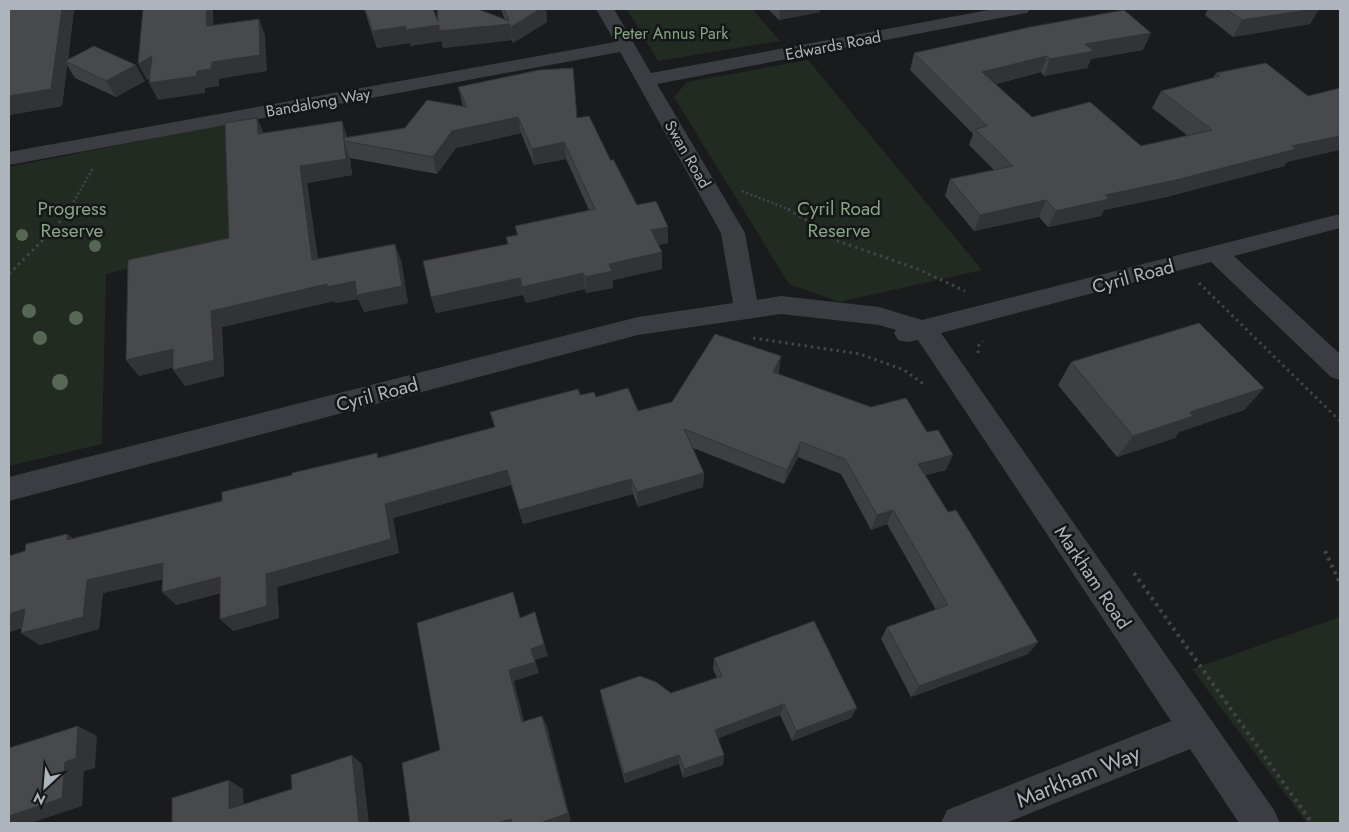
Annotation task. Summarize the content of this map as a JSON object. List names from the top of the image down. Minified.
{"streets":{"street":["Edwards Road","Bandalong Way","Swan Road","Cyril Road","Markham Road","Markham Way"]},"crossings":[["Edwards Road","Swan Road"],["Bandalong Way","Swan Road"],["Swan Road","Cyril Road"],["Cyril Road","Markham Road"],["Markham Road","Markham Way"]],"parks":["Peter Annus Park","Progress Reserve","Cyril Road Reserve"],"north":"bottom left"}
